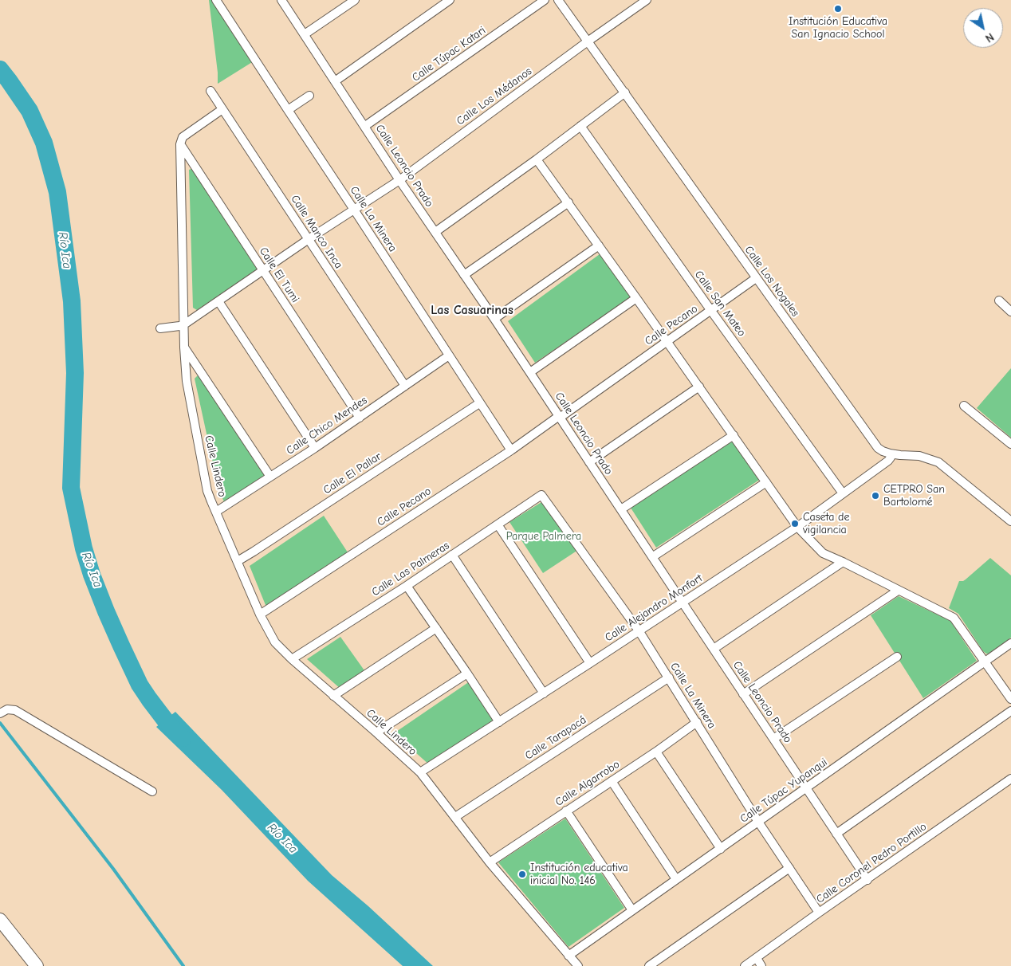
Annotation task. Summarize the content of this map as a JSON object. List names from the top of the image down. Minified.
{"streets":{"street":["Calle Túpac Katari","Calle Los Médanos","Calle Leoncio Prado","Calle La Minera","Calle Manco Inca","Calle El Tumi","Calle Los Nogales","Calle San Mateo","Calle Pecano","Calle Chico Mendes","Calle Lindero","Calle El Pallar","Calle Las Palmeras","Calle Alejandro Monfort","Calle Tarapacá","Calle Algarrobo","Calle Túpac Yupanqui","Calle Coronel Pedro Portillo"]},"crossings":[["Calle Túpac Katari","Calle Leoncio Prado"],["Calle Los Médanos","Calle Leoncio Prado"],["Calle Los Médanos","Calle La Minera"],["Calle Los Médanos","Calle Manco Inca"],["Calle Los Médanos","Calle El Tumi"],["Calle Los Médanos","Calle Los Nogales"],["Calle Los Médanos","Calle Lindero"],["Calle Leoncio Prado","Calle Pecano"],["Calle Leoncio Prado","Calle Alejandro Monfort"],["Calle Leoncio Prado","Calle Túpac Yupanqui"],["Calle Leoncio Prado","Calle Coronel Pedro Portillo"],["Calle La Minera","Calle Pecano"],["Calle La Minera","Calle Chico Mendes"],["Calle La Minera","Calle El Pallar"],["Calle La Minera","Calle Las Palmeras"],["Calle La Minera","Calle Alejandro Monfort"],["Calle La Minera","Calle Tarapacá"],["Calle La Minera","Calle Algarrobo"],["Calle La Minera","Calle Túpac Yupanqui"],["Calle La Minera","Calle Coronel Pedro Portillo"],["Calle Manco Inca","Calle Chico Mendes"],["Calle El Tumi","Calle Chico Mendes"],["Calle El Tumi","Calle Lindero"],["Calle Los Nogales","Calle Pecano"],["Calle Los Nogales","Calle Alejandro Monfort"],["Calle San Mateo","Calle Pecano"],["Calle San Mateo","Calle Alejandro Monfort"],["Calle Pecano","Calle Lindero"],["Calle Chico Mendes","Calle Lindero"],["Calle Lindero","Calle El Pallar"],["Calle Lindero","Calle Las Palmeras"],["Calle Lindero","Calle Alejandro Monfort"],["Calle Lindero","Calle Tarapacá"],["Calle Lindero","Calle Algarrobo"],["Calle Lindero","Calle Túpac Yupanqui"]],"districts":["Las Casuarinas"],"water":["Río Ica"],"parks":["Parque Palmera"],"places":["Institución Educativa San Ignacio School","CETPRO San Bartolomé","Caseta de vigilancia","Institución educativa inicial No. 146"],"north":"bottom right"}
